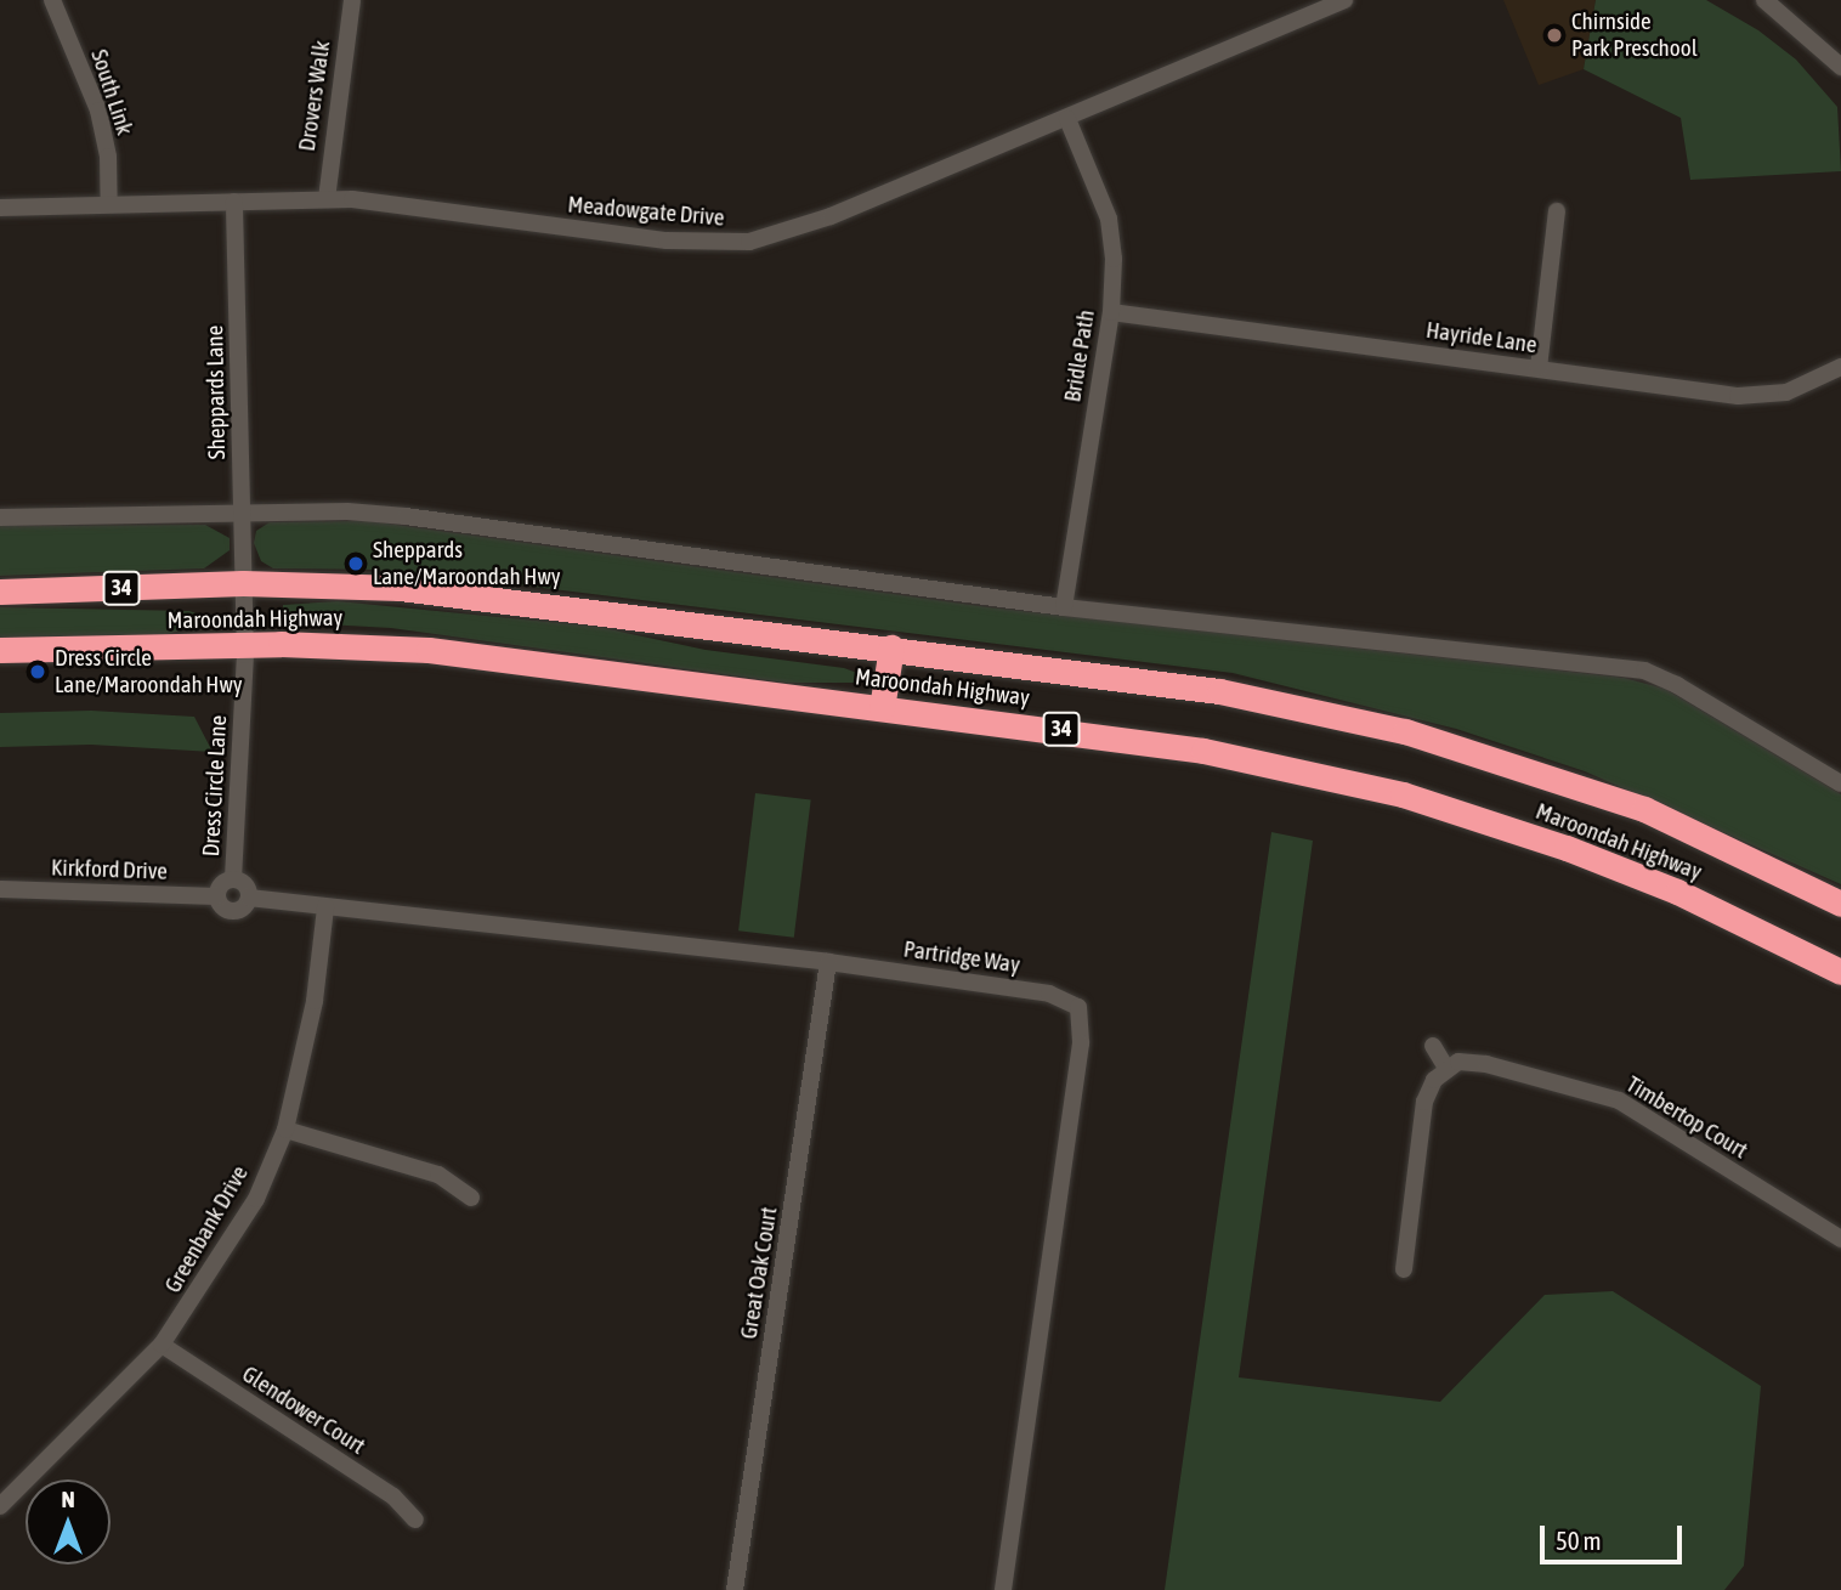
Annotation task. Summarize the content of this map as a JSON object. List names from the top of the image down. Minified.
{"streets":{"highway":["34","Maroondah Highway"],"street":["South Link","Drovers Walk","Meadowgate Drive","Hayride Lane","Bridle Path","Sheppards Lane","Dress Circle Lane","Kirkford Drive","Partridge Way","Timbertop Court","Greenbank Drive","Great Oak Court","Glendower Court"]},"crossings":[["South Link","Meadowgate Drive"],["Drovers Walk","Meadowgate Drive"],["Meadowgate Drive","Bridle Path"],["Meadowgate Drive","Sheppards Lane"],["Hayride Lane","Bridle Path"],["Sheppards Lane","Maroondah Highway"],["Sheppards Lane","Dress Circle Lane"],["Maroondah Highway","Dress Circle Lane"],["Dress Circle Lane","Kirkford Drive"],["Dress Circle Lane","Partridge Way"],["Kirkford Drive","Partridge Way"],["Partridge Way","Greenbank Drive"],["Partridge Way","Great Oak Court"],["Greenbank Drive","Glendower Court"]],"places":["Chirnside Park Preschool","Sheppards Lane/Maroondah Hwy","Dress Circle Lane/Maroondah Hwy"],"scale_bar":"50 m","north":"top"}
